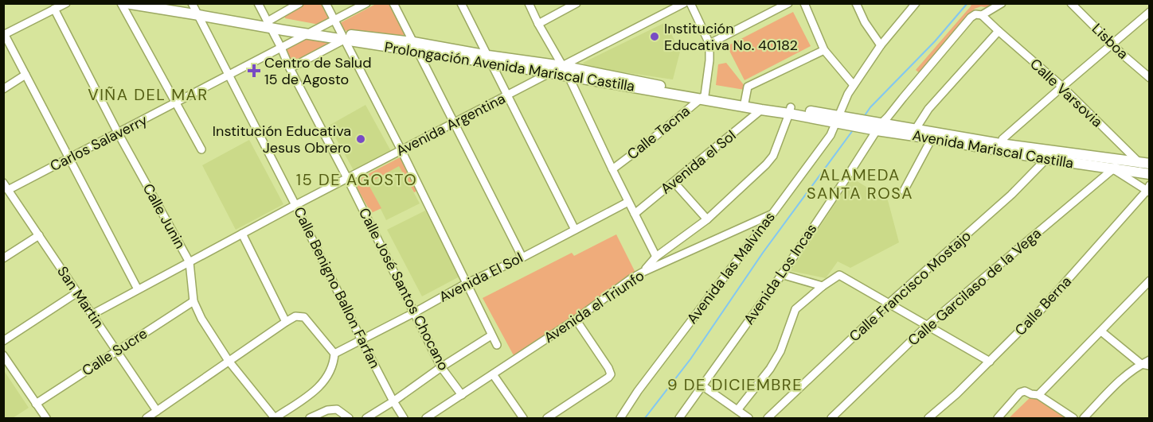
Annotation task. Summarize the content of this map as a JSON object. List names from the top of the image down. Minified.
{"streets":{"main road":["Prolongación Avenida Mariscal Castilla","Avenida Mariscal Castilla"],"street":["Lisboa","Calle Varsovia","Avenida Argentina","Calle Tacna","Carlos Salaverry","Avenida el Sol","Calle Junin","Avenida las Malvinas","Avenida Los Incas","Avenida El Sol","Calle Francisco Mostajo","Calle Garcilaso de la Vega","Calle Benigno Ballon Farfan","Calle José Santos Chocano","San Martin","Calle Berna","Avenida el Triunfo","Calle Sucre"]},"crossings":[["Prolongación Avenida Mariscal Castilla","Avenida Argentina"],["Prolongación Avenida Mariscal Castilla","Calle Tacna"],["Prolongación Avenida Mariscal Castilla","Carlos Salaverry"],["Prolongación Avenida Mariscal Castilla","Avenida Mariscal Castilla"],["Prolongación Avenida Mariscal Castilla","Avenida el Sol"],["Prolongación Avenida Mariscal Castilla","Avenida las Malvinas"],["Prolongación Avenida Mariscal Castilla","Calle Benigno Ballon Farfan"],["Prolongación Avenida Mariscal Castilla","Calle José Santos Chocano"],["Calle Varsovia","Avenida Mariscal Castilla"],["Calle Varsovia","Avenida Los Incas"],["Avenida Argentina","Calle Junin"],["Avenida Argentina","Calle Benigno Ballon Farfan"],["Avenida Argentina","Calle José Santos Chocano"],["Avenida Argentina","San Martin"],["Carlos Salaverry","Calle Junin"],["Carlos Salaverry","Calle Benigno Ballon Farfan"],["Carlos Salaverry","Calle José Santos Chocano"],["Carlos Salaverry","San Martin"],["Avenida Mariscal Castilla","Avenida las Malvinas"],["Avenida Mariscal Castilla","Avenida Los Incas"],["Avenida Mariscal Castilla","Calle Francisco Mostajo"],["Avenida Mariscal Castilla","Calle Garcilaso de la Vega"],["Calle Junin","Calle Sucre"],["Avenida las Malvinas","Avenida el Triunfo"],["Avenida El Sol","Calle Benigno Ballon Farfan"],["Avenida El Sol","Calle José Santos Chocano"],["Calle José Santos Chocano","Avenida el Triunfo"],["San Martin","Calle Sucre"]],"districts":["VIÑA DEL MAR","ALAMEDA SANTA ROSA","15 DE AGOSTO","9 DE DICIEMBRE"],"places":{"other":["Institución Educativa No. 40182","Institución Educativa Jesus Obrero"],"health":["Centro de Salud 15 de Agosto"]}}
